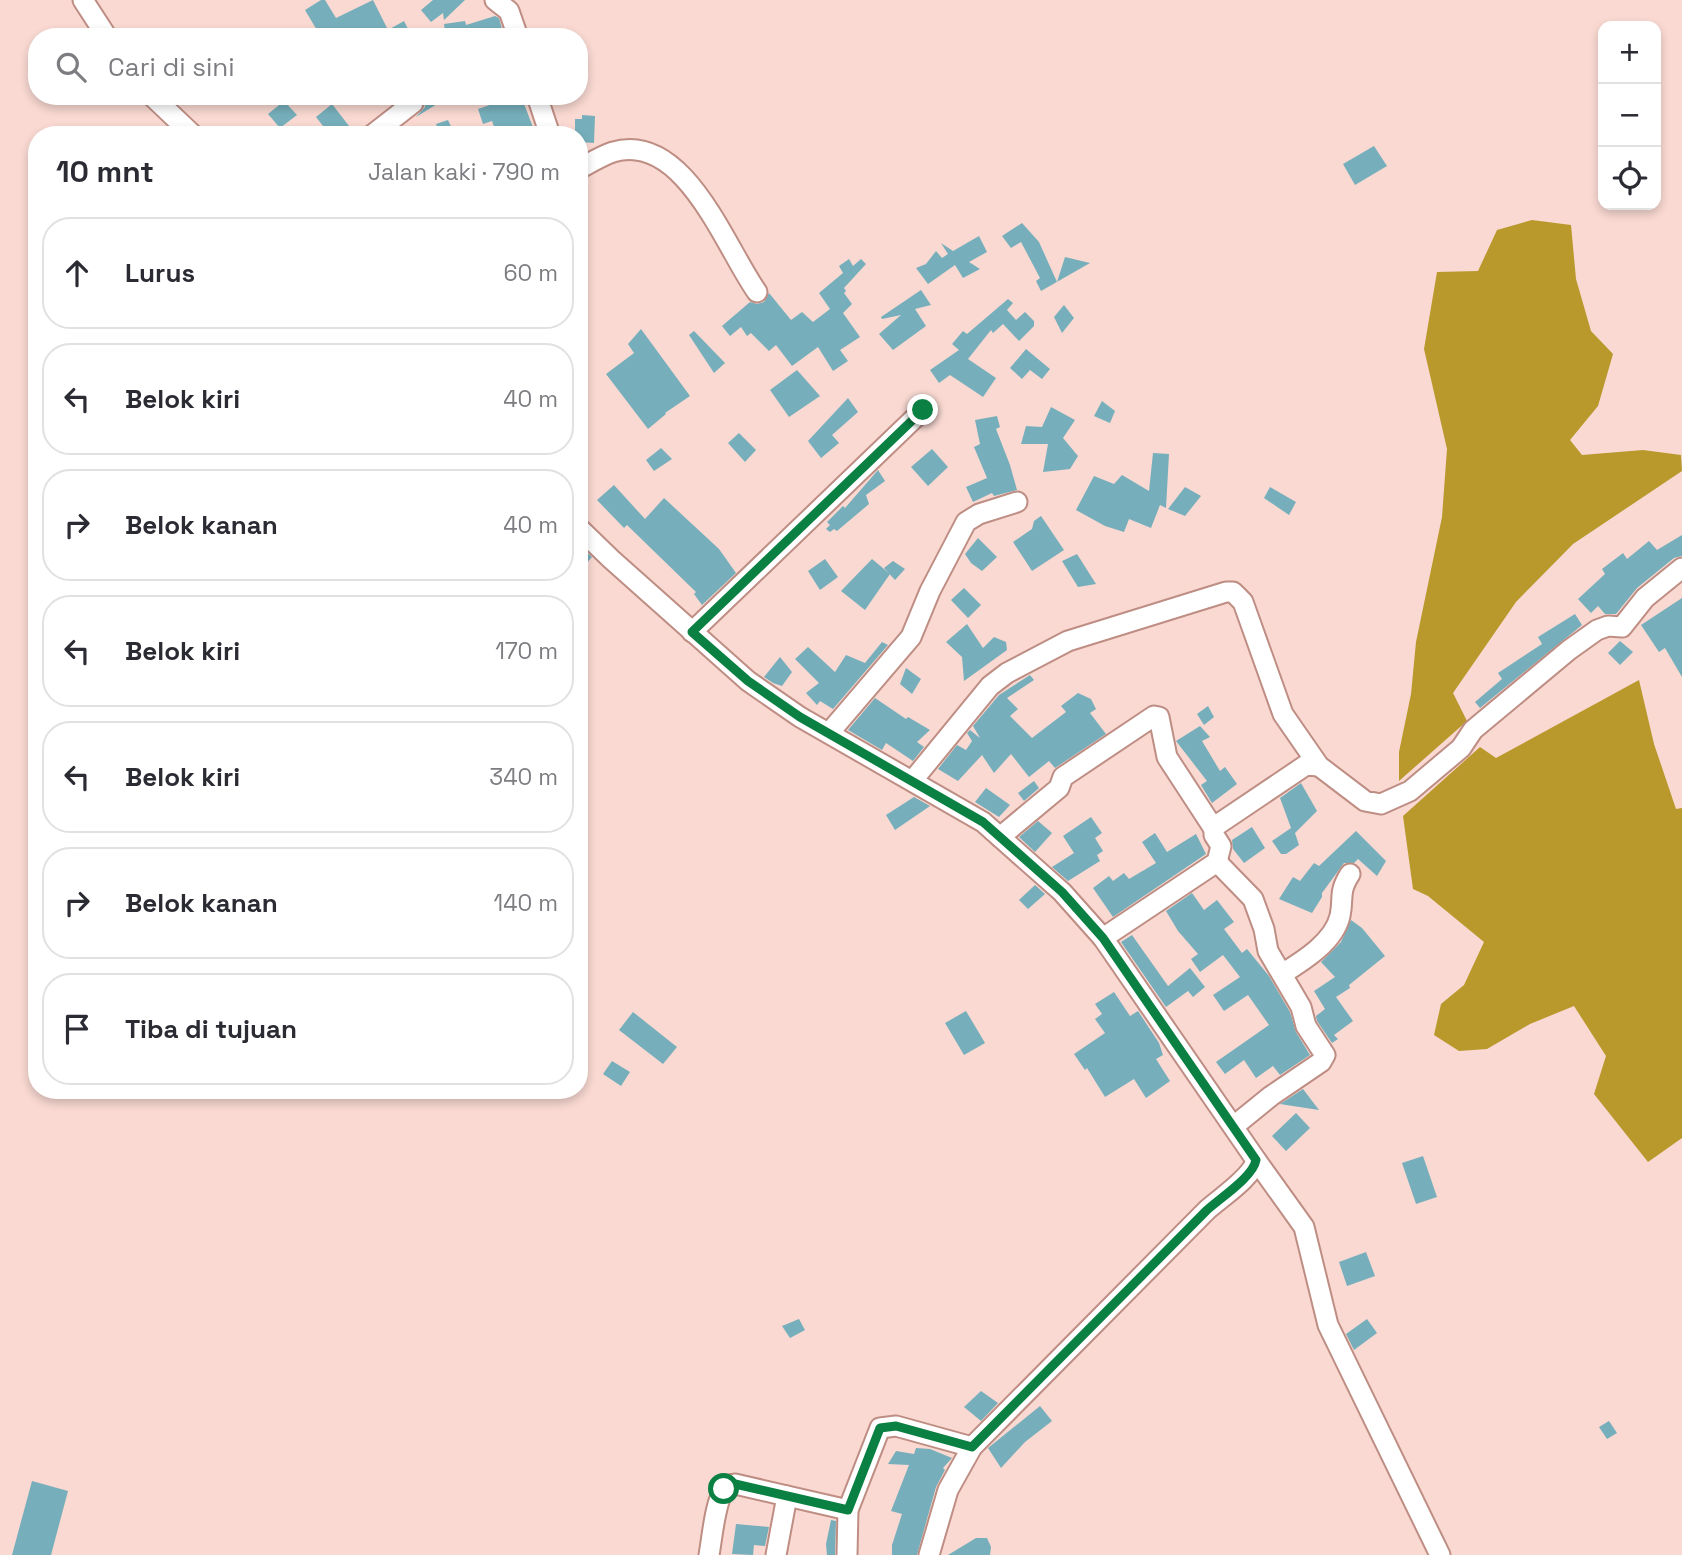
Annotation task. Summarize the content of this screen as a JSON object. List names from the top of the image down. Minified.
{"page":{"map_buttons":["+","−"],"search":"Cari di sini","heading":["10 mnt","Jalan kaki · 790 m"],"list":[["Lurus","60 m"],["Belok kiri","40 m"],["Belok kanan","40 m"],["Belok kiri","170 m"],["Belok kiri","340 m"],["Belok kanan","140 m"],"Tiba di tujuan"]}}
